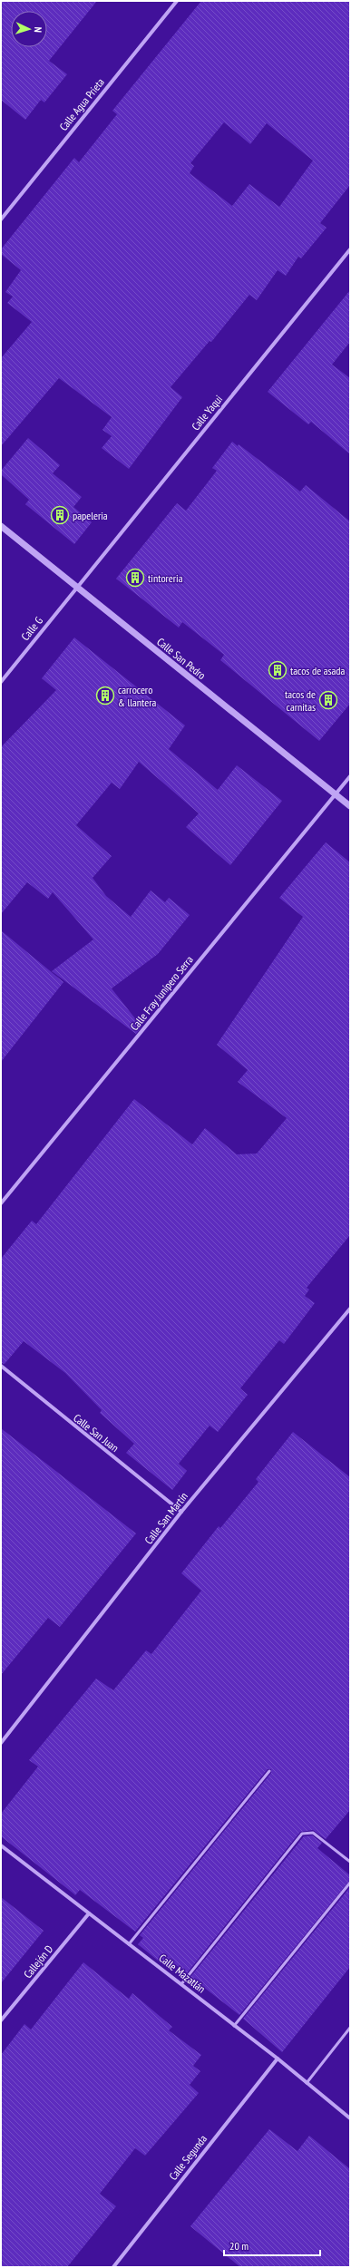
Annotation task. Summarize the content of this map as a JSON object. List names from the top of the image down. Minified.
{"streets":{"street":["Calle Agua Prieta","Calle Yaqui","Calle G","Calle San Pedro","Calle Fray Junípero Serra","Calle San Juan","Calle San Martín","Callejón D","Calle Mazatlán","Calle Segunda"]},"crossings":[["Calle Yaqui","Calle G"],["Calle Yaqui","Calle San Pedro"],["Calle G","Calle San Pedro"],["Calle San Pedro","Calle Fray Junípero Serra"],["Calle San Juan","Calle San Martín"],["Callejón D","Calle Mazatlán"],["Calle Mazatlán","Calle Segunda"]],"places":{"building":["papeleria","tintoreria","tacos de asada","carrocero & llantera","tacos de carnitas"]},"scale_bar":"20 m","north":"right"}
